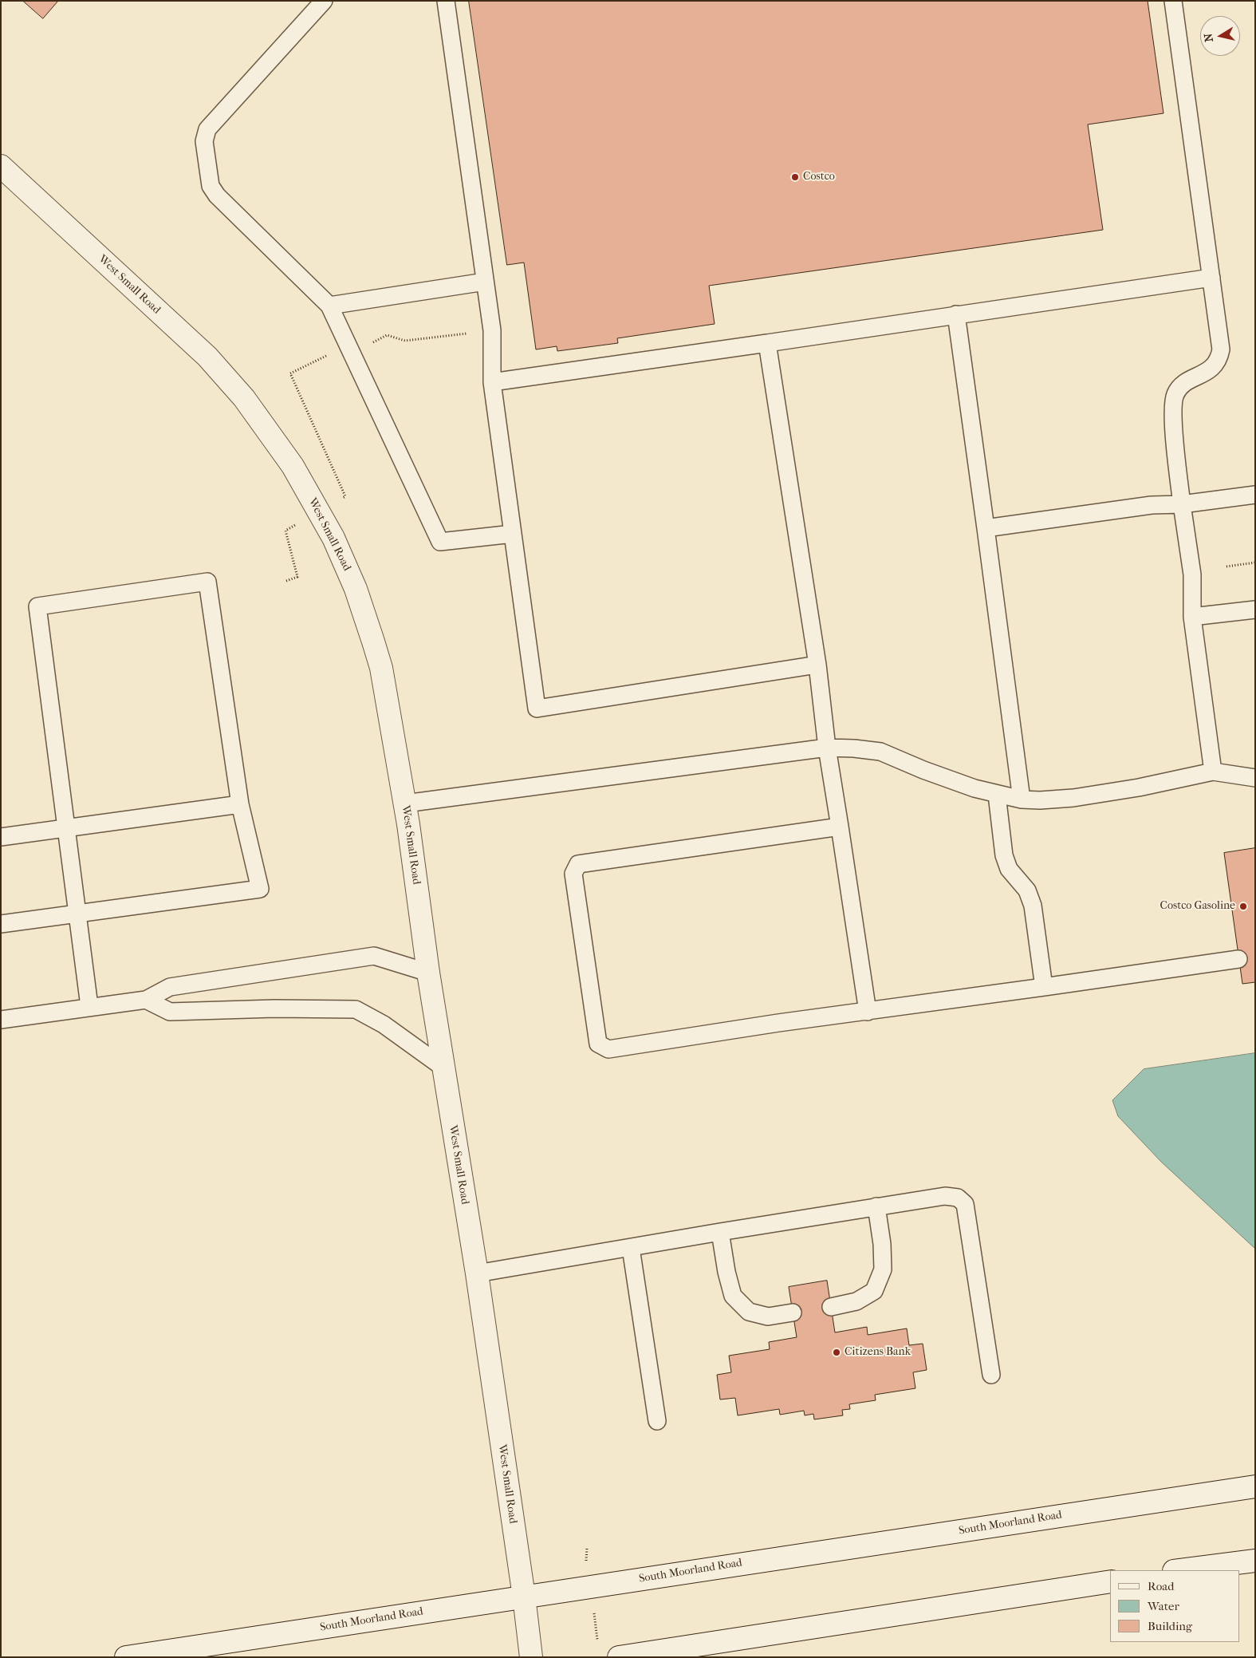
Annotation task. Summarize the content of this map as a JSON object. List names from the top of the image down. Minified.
{"streets":{"main road":["West Small Road","South Moorland Road"]},"crossings":[["West Small Road","South Moorland Road"]],"places":["Costco","Costco Gasoline","Citizens Bank"],"legend":["Road","Water","Building"],"north":"left"}
